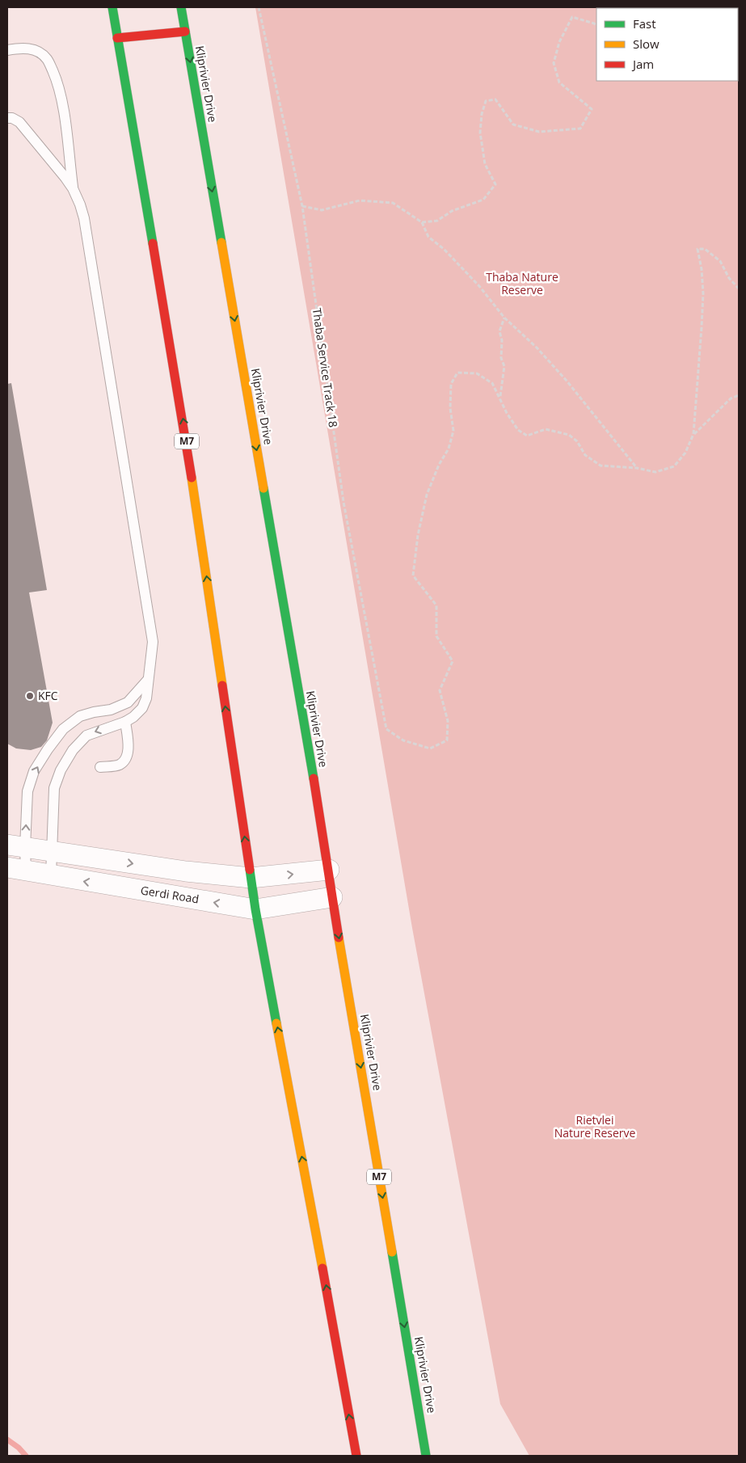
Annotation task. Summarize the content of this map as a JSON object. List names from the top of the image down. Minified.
{"streets":{"main road":["Kliprivier Drive","M7"],"street":["Gerdi Road"],"path":["Thaba Service Track 18"]},"crossings":[["Kliprivier Drive","Gerdi Road"],["M7","Gerdi Road"]],"parks":["Thaba Nature Reserve","Rietvlei Nature Reserve"],"places":["KFC"],"legend":["Fast","Slow","Jam"]}
